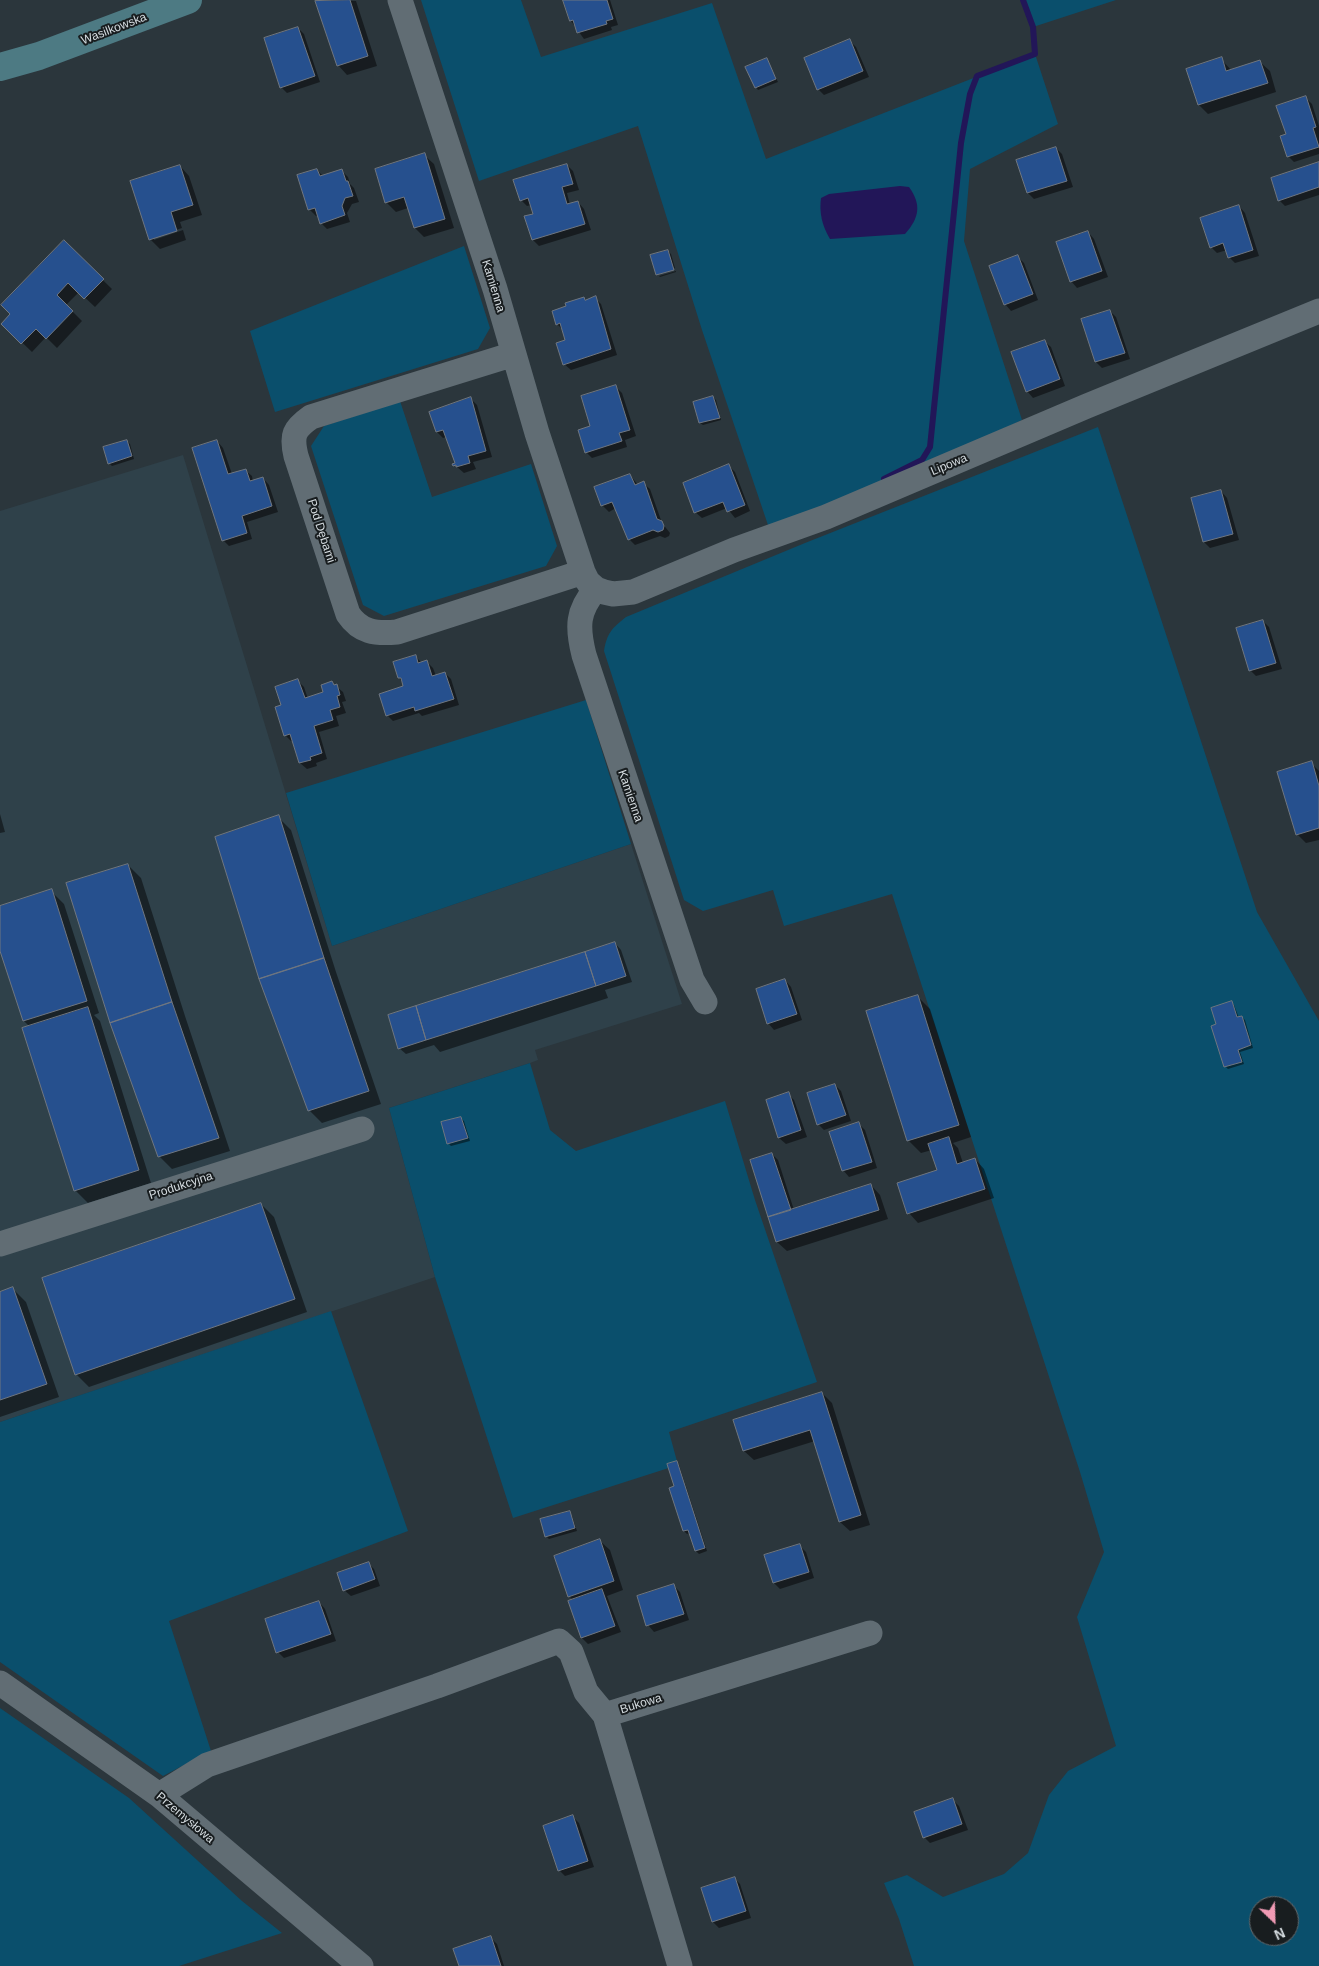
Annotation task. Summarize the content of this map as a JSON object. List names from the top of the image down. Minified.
{"streets":{"street":["Wasilkowska","Kamienna","Lipowa","Pod Dębami","Produkcyjna","Bukowa","Przemysłowa"]},"crossings":[["Kamienna","Lipowa"],["Kamienna","Pod Dębami"],["Lipowa","Pod Dębami"]],"north":"bottom right"}
